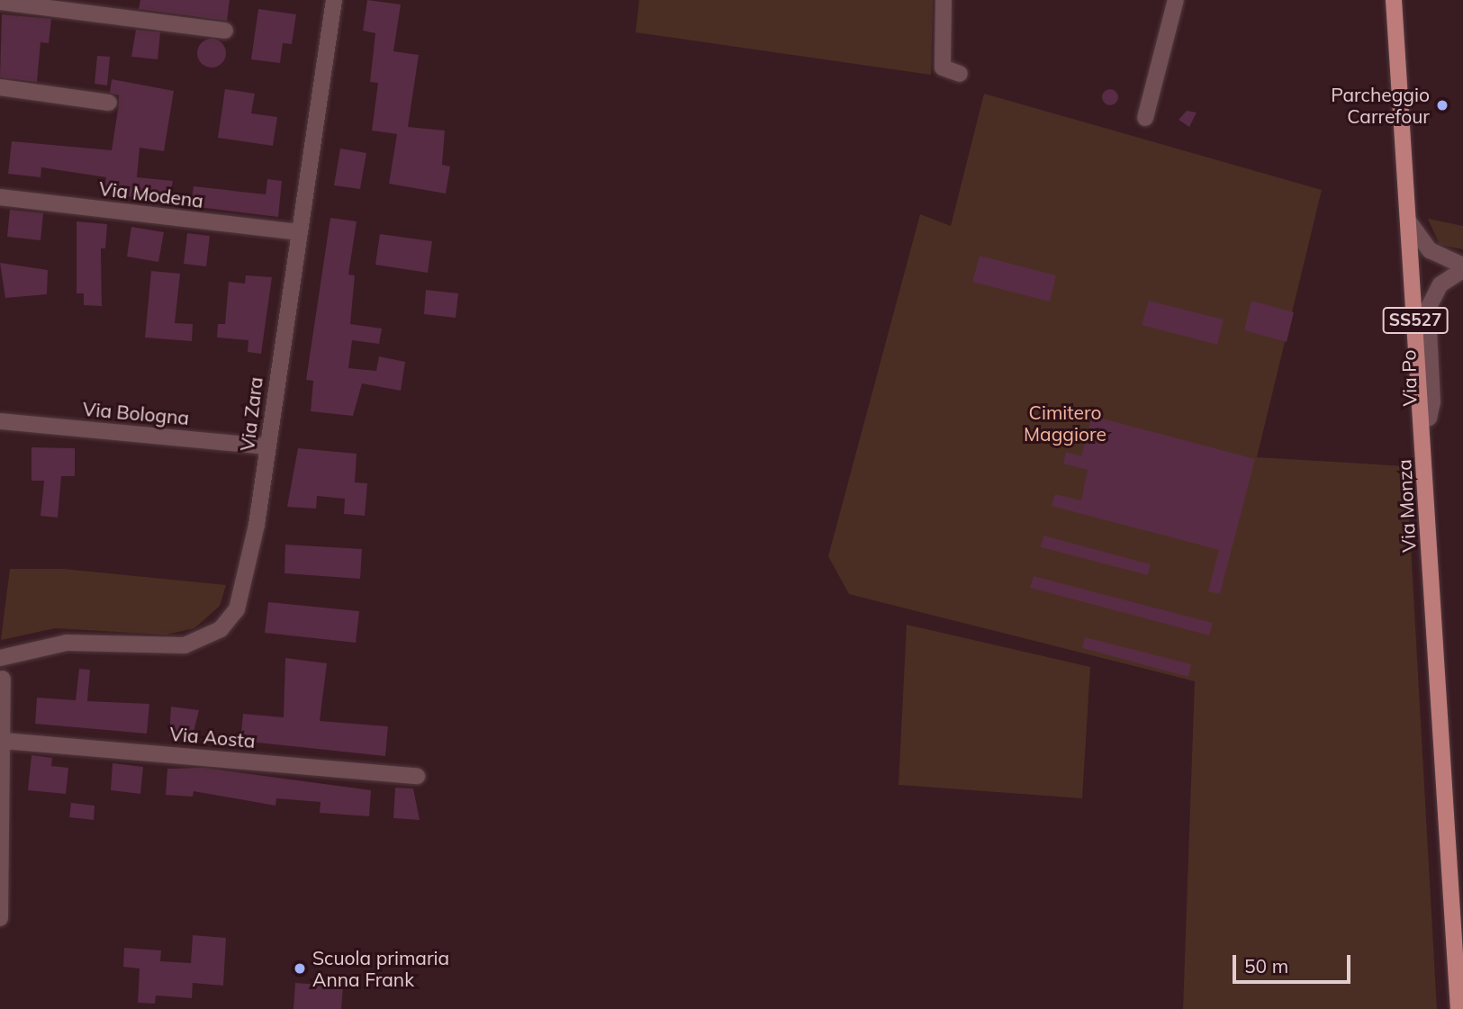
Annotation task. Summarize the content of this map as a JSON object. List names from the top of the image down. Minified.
{"streets":{"main road":["SS527","Via Monza"],"street":["Via Modena","Via Po","Via Bologna","Via Zara","Via Aosta"]},"crossings":[["Via Modena","Via Zara"],["Via Po","Via Monza"],["Via Bologna","Via Zara"]],"parks":["Cimitero Maggiore"],"places":["Parcheggio Carrefour","Scuola primaria Anna Frank"],"scale_bar":"50 m"}
